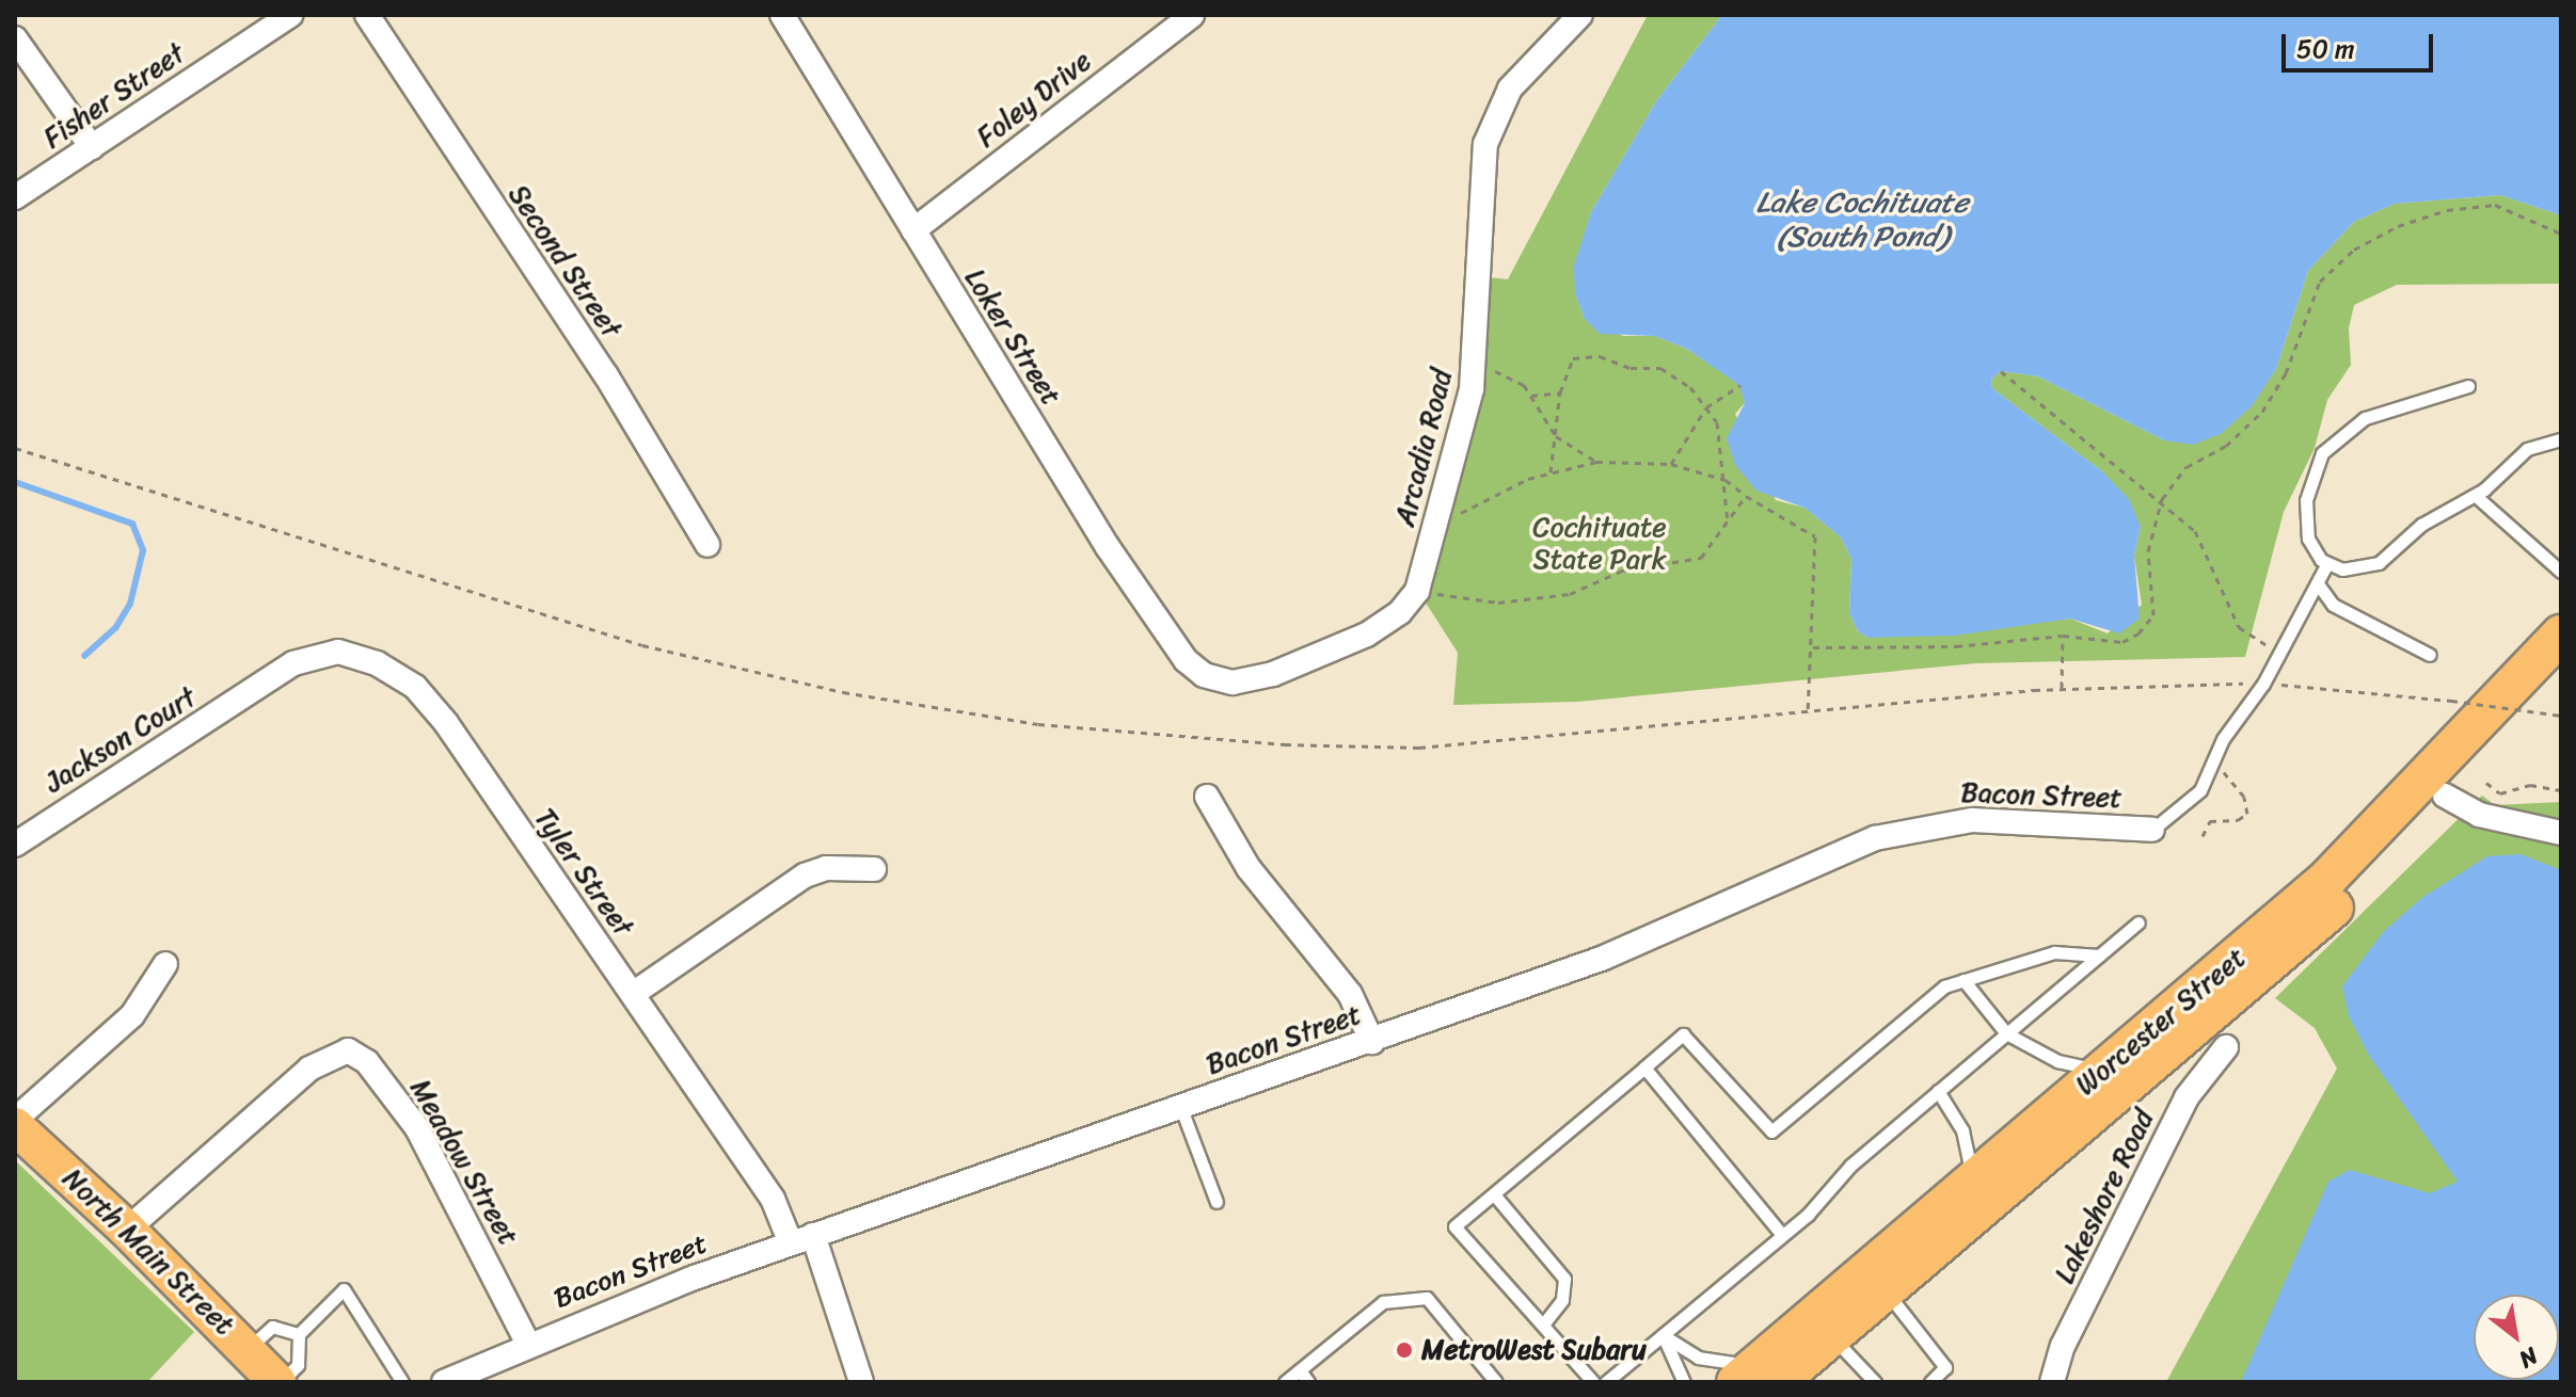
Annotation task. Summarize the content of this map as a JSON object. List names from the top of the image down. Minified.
{"streets":{"highway":["Worcester Street"],"main road":["North Main Street"],"street":["Fisher Street","Foley Drive","Second Street","Loker Street","Arcadia Road","Jackson Court","Bacon Street","Tyler Street","Meadow Street","Lakeshore Road"]},"crossings":[["Foley Drive","Loker Street"],["Loker Street","Arcadia Road"],["Jackson Court","Tyler Street"],["Bacon Street","Tyler Street"],["Bacon Street","Meadow Street"],["Meadow Street","North Main Street"]],"water":["Lake Cochituate (South Pond)"],"parks":["Cochituate State Park"],"places":["MetroWest Subaru"],"scale_bar":"50 m","north":"bottom right"}
